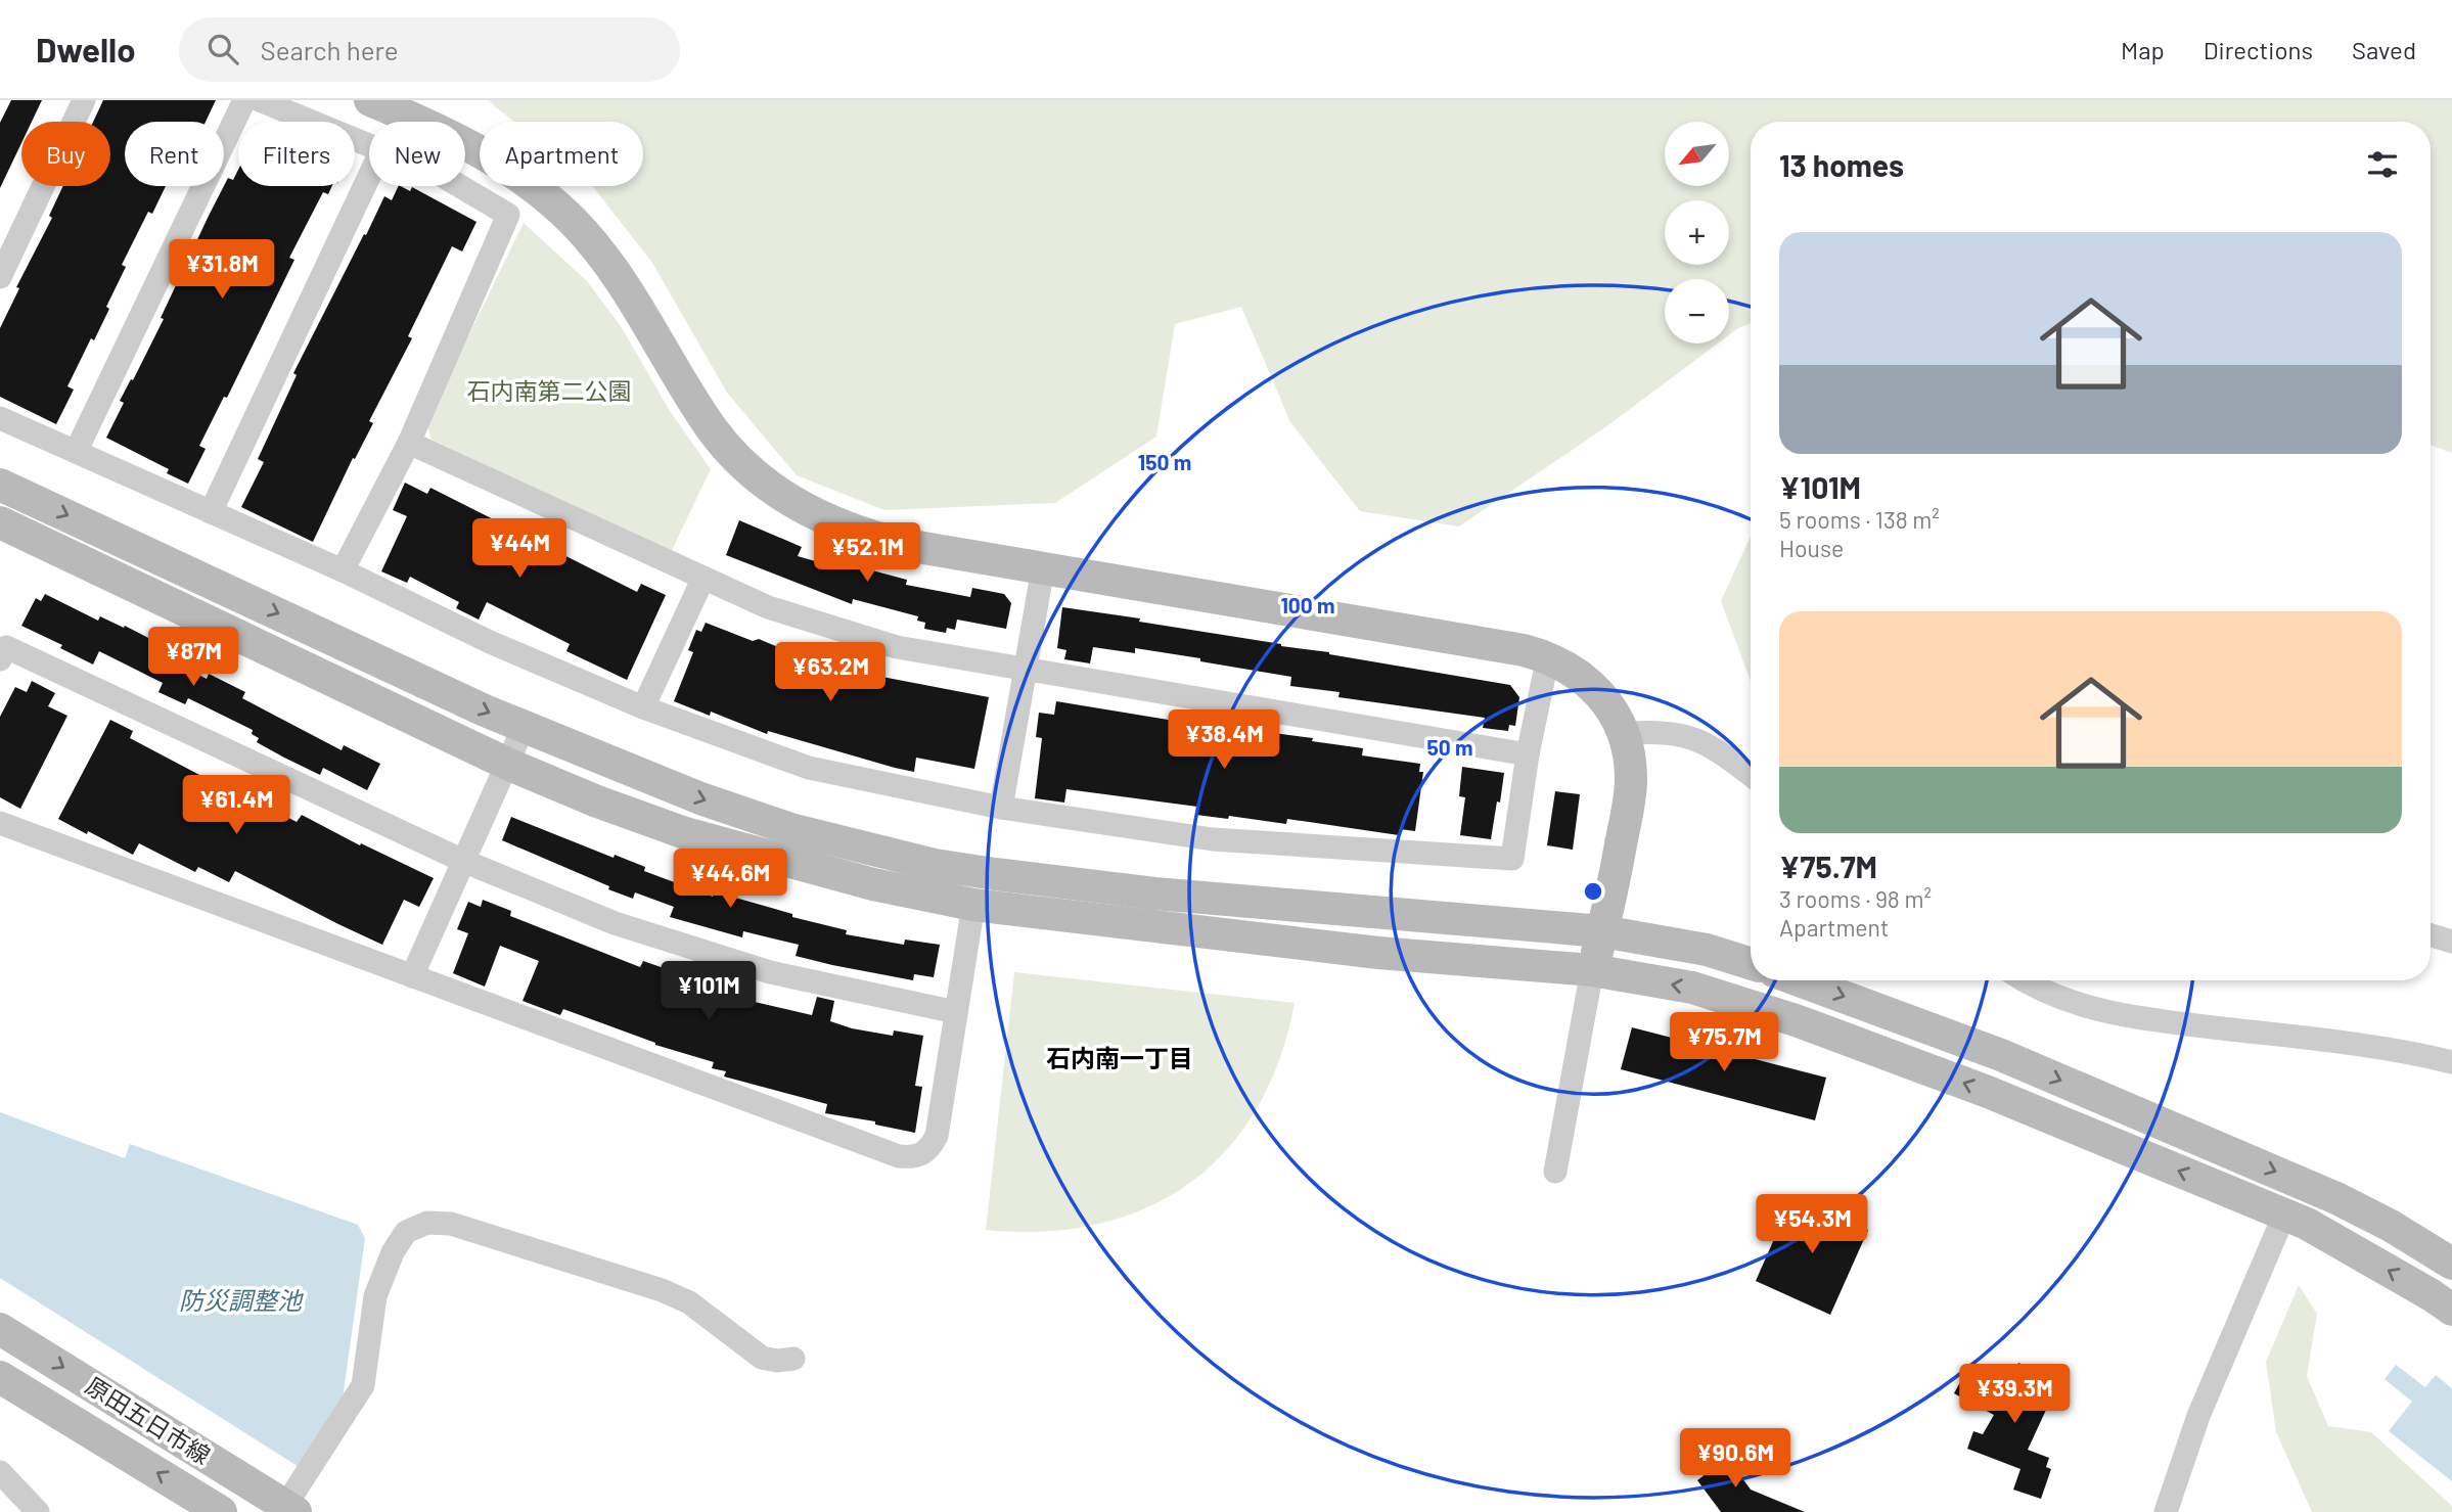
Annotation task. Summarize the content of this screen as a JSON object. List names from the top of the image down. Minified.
{"streets":{"street":["原田五日市線"]},"districts":["石内南一丁目"],"water":["防災調整池"],"parks":["石内南第二公園"],"north":"bottom left","page":{"header":"Dwello","search":"Search here","nav":["Map","Directions","Saved"],"map_buttons":["+","−"],"chip":["Buy","Rent","Filters","New","Apartment"],"heading":"13 homes","list":[{"name":"¥101M","note":"5 rooms · 138 m² · House"},{"name":"¥75.7M","note":"3 rooms · 98 m² · Apartment"}],"price":["¥31.8M","¥44M","¥52.1M","¥87M","¥63.2M","¥38.4M","¥61.4M","¥44.6M","¥101M","¥75.7M","¥54.3M","¥39.3M","¥90.6M"]},"rings":["150 m","100 m","50 m"]}
